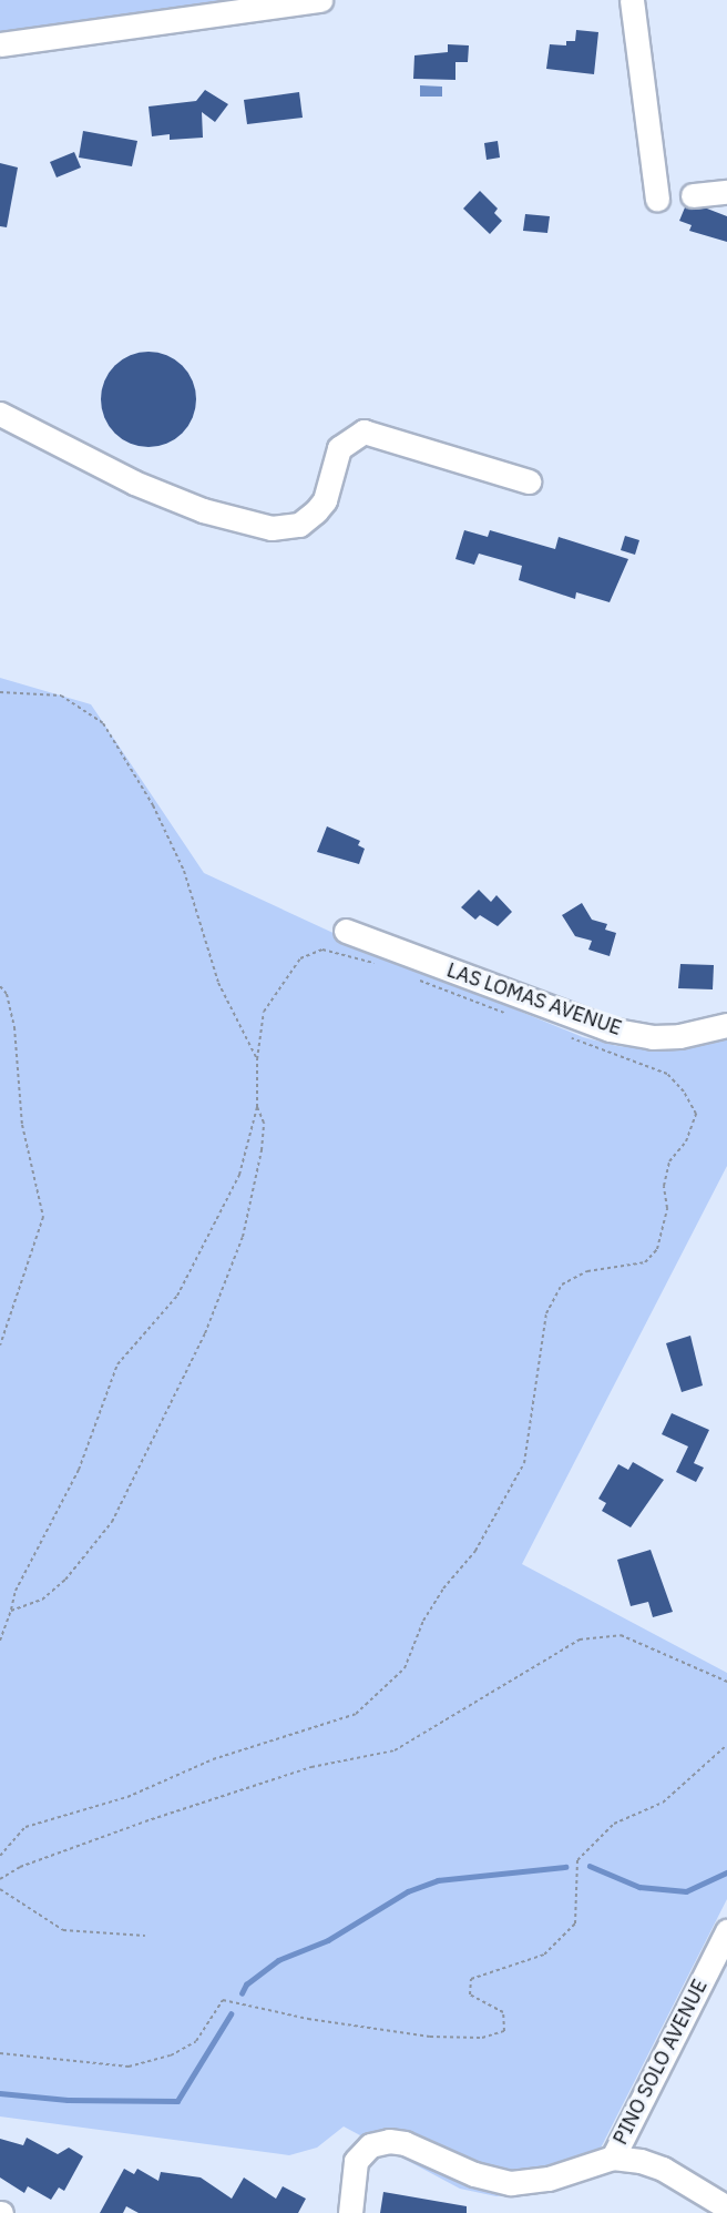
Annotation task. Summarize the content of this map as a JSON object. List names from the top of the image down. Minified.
{"streets":{"street":["LAS LOMAS AVENUE","PINO SOLO AVENUE"]}}
